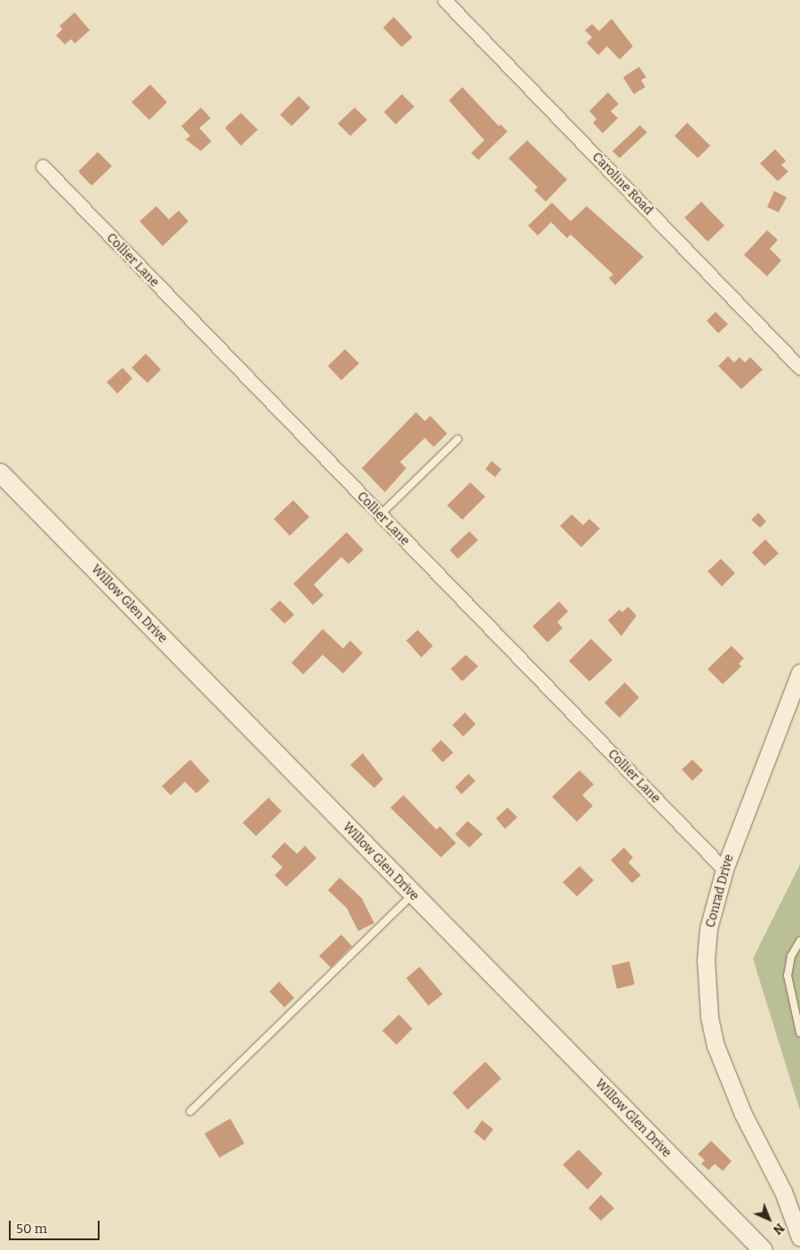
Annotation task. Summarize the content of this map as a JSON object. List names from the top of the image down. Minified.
{"streets":{"main road":["Willow Glen Drive"],"street":["Caroline Road","Collier Lane","Conrad Drive"]},"crossings":[["Collier Lane","Conrad Drive"]],"scale_bar":"50 m","north":"bottom right"}
